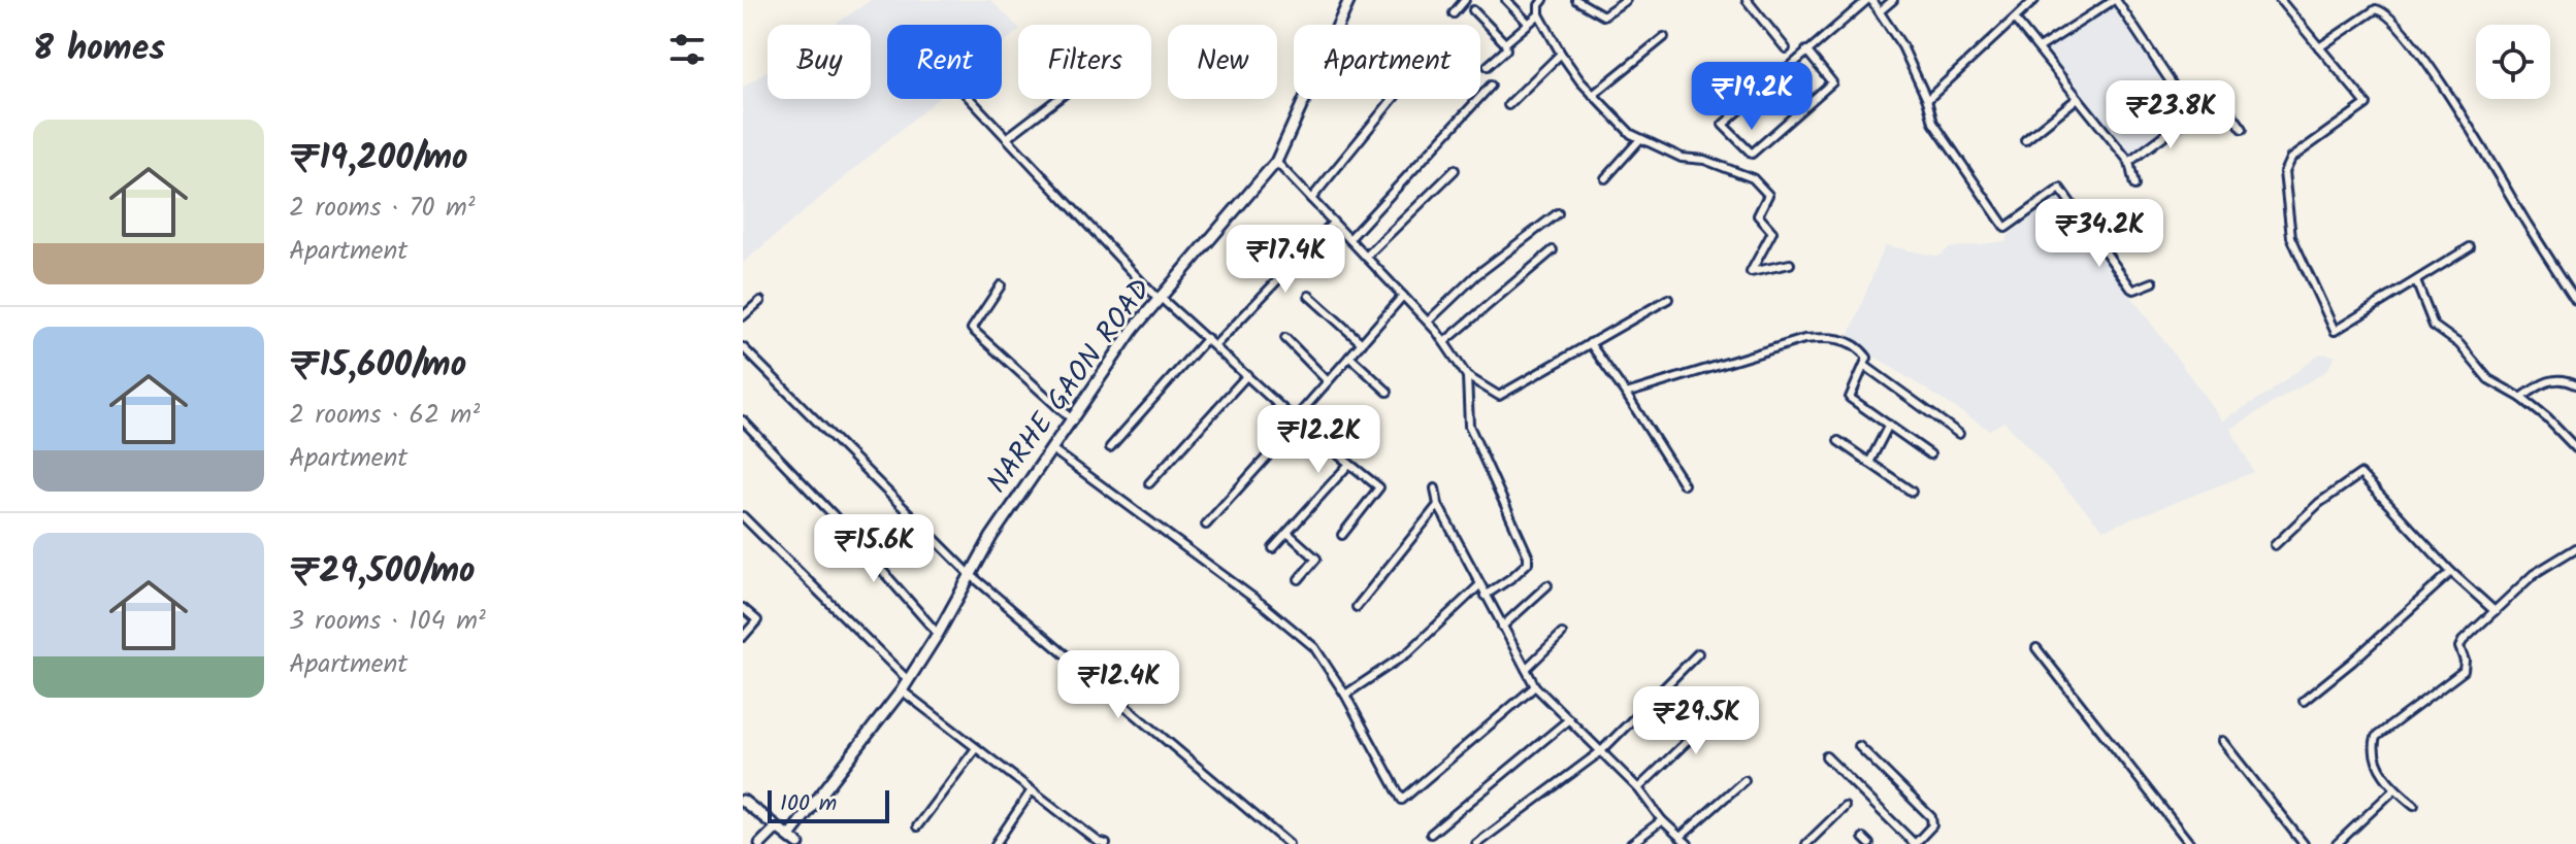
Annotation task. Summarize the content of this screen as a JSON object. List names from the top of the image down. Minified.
{"streets":{"street":["NARHE GAON ROAD"]},"scale_bar":"100 m","page":{"heading":"8 homes","chip":["Buy","Rent","Filters","New","Apartment"],"price":["₹19.2K","₹23.8K","₹34.2K","₹17.4K","₹12.2K","₹15.6K","₹12.4K","₹29.5K"],"list":[{"name":"₹19,200/mo","note":"2 rooms · 70 m² · Apartment"},{"name":"₹15,600/mo","note":"2 rooms · 62 m² · Apartment"},{"name":"₹29,500/mo","note":"3 rooms · 104 m² · Apartment"}],"scale":"100 m"}}
